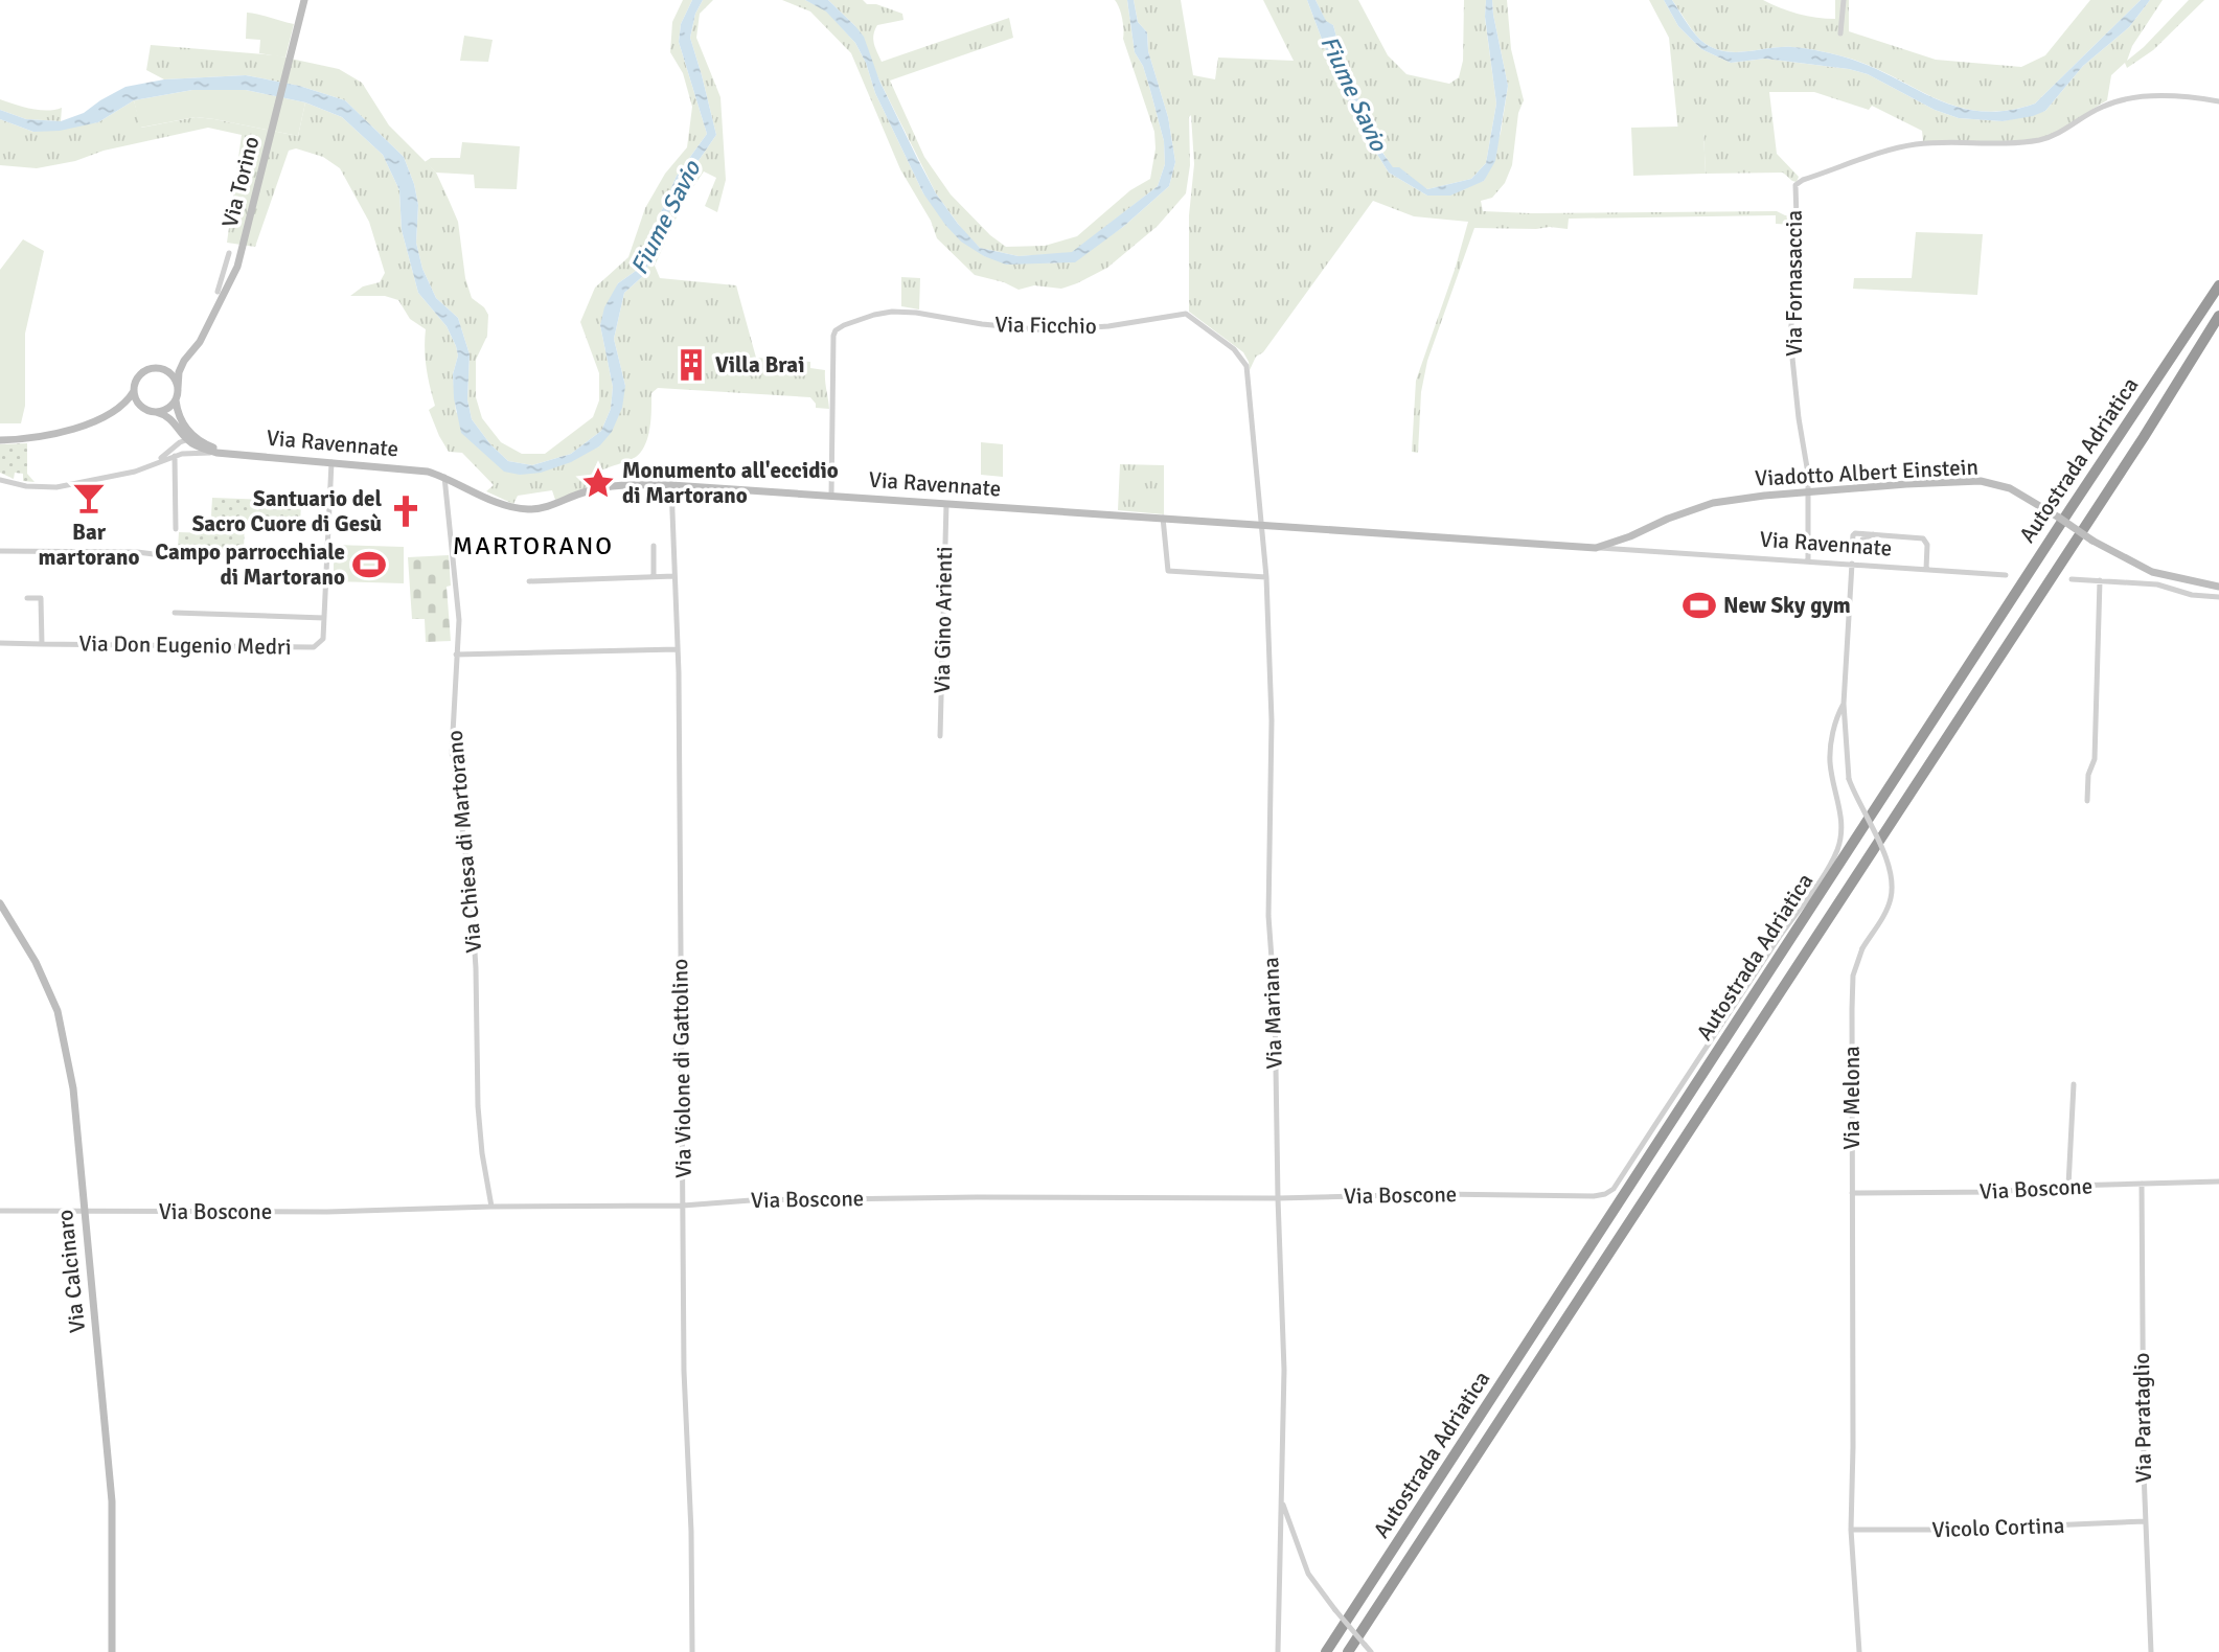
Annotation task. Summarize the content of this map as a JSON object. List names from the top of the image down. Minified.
{"streets":{"highway":["Autostrada Adriatica"],"main road":["Via Torino","Via Ravennate","Viadotto Albert Einstein","Via Calcinaro"],"street":["Via Fornasaccia","Via Ficchio","Via Gino Arienti","Via Don Eugenio Medri","Via Chiesa di Martorano","Via Mariana","Via Violone di Gattolino","Via Melona","Via Boscone","Via Parataglio","Vicolo Cortina"]},"crossings":[["Via Fornasaccia","Via Ravennate"],["Via Fornasaccia","Viadotto Albert Einstein"],["Via Ficchio","Via Ravennate"],["Via Ficchio","Via Mariana"],["Via Ravennate","Viadotto Albert Einstein"],["Via Ravennate","Via Gino Arienti"],["Via Ravennate","Via Don Eugenio Medri"],["Via Ravennate","Via Chiesa di Martorano"],["Via Ravennate","Via Mariana"],["Via Ravennate","Via Violone di Gattolino"],["Via Ravennate","Via Melona"],["Via Chiesa di Martorano","Via Boscone"],["Via Mariana","Via Boscone"],["Via Violone di Gattolino","Via Boscone"],["Via Melona","Via Boscone"],["Via Melona","Vicolo Cortina"],["Via Boscone","Via Calcinaro"],["Via Boscone","Via Parataglio"],["Via Parataglio","Vicolo Cortina"]],"districts":["MARTORANO"],"water":["Fiume Savio"],"places":{"building":["Villa Brai"],"place":["Monumento all'eccidio di Martorano"],"bar":["Bar martorano"],"church":["Santuario del Sacro Cuore di Gesù"],"sports":["Campo parrocchiale di Martorano","New Sky gym"]}}
